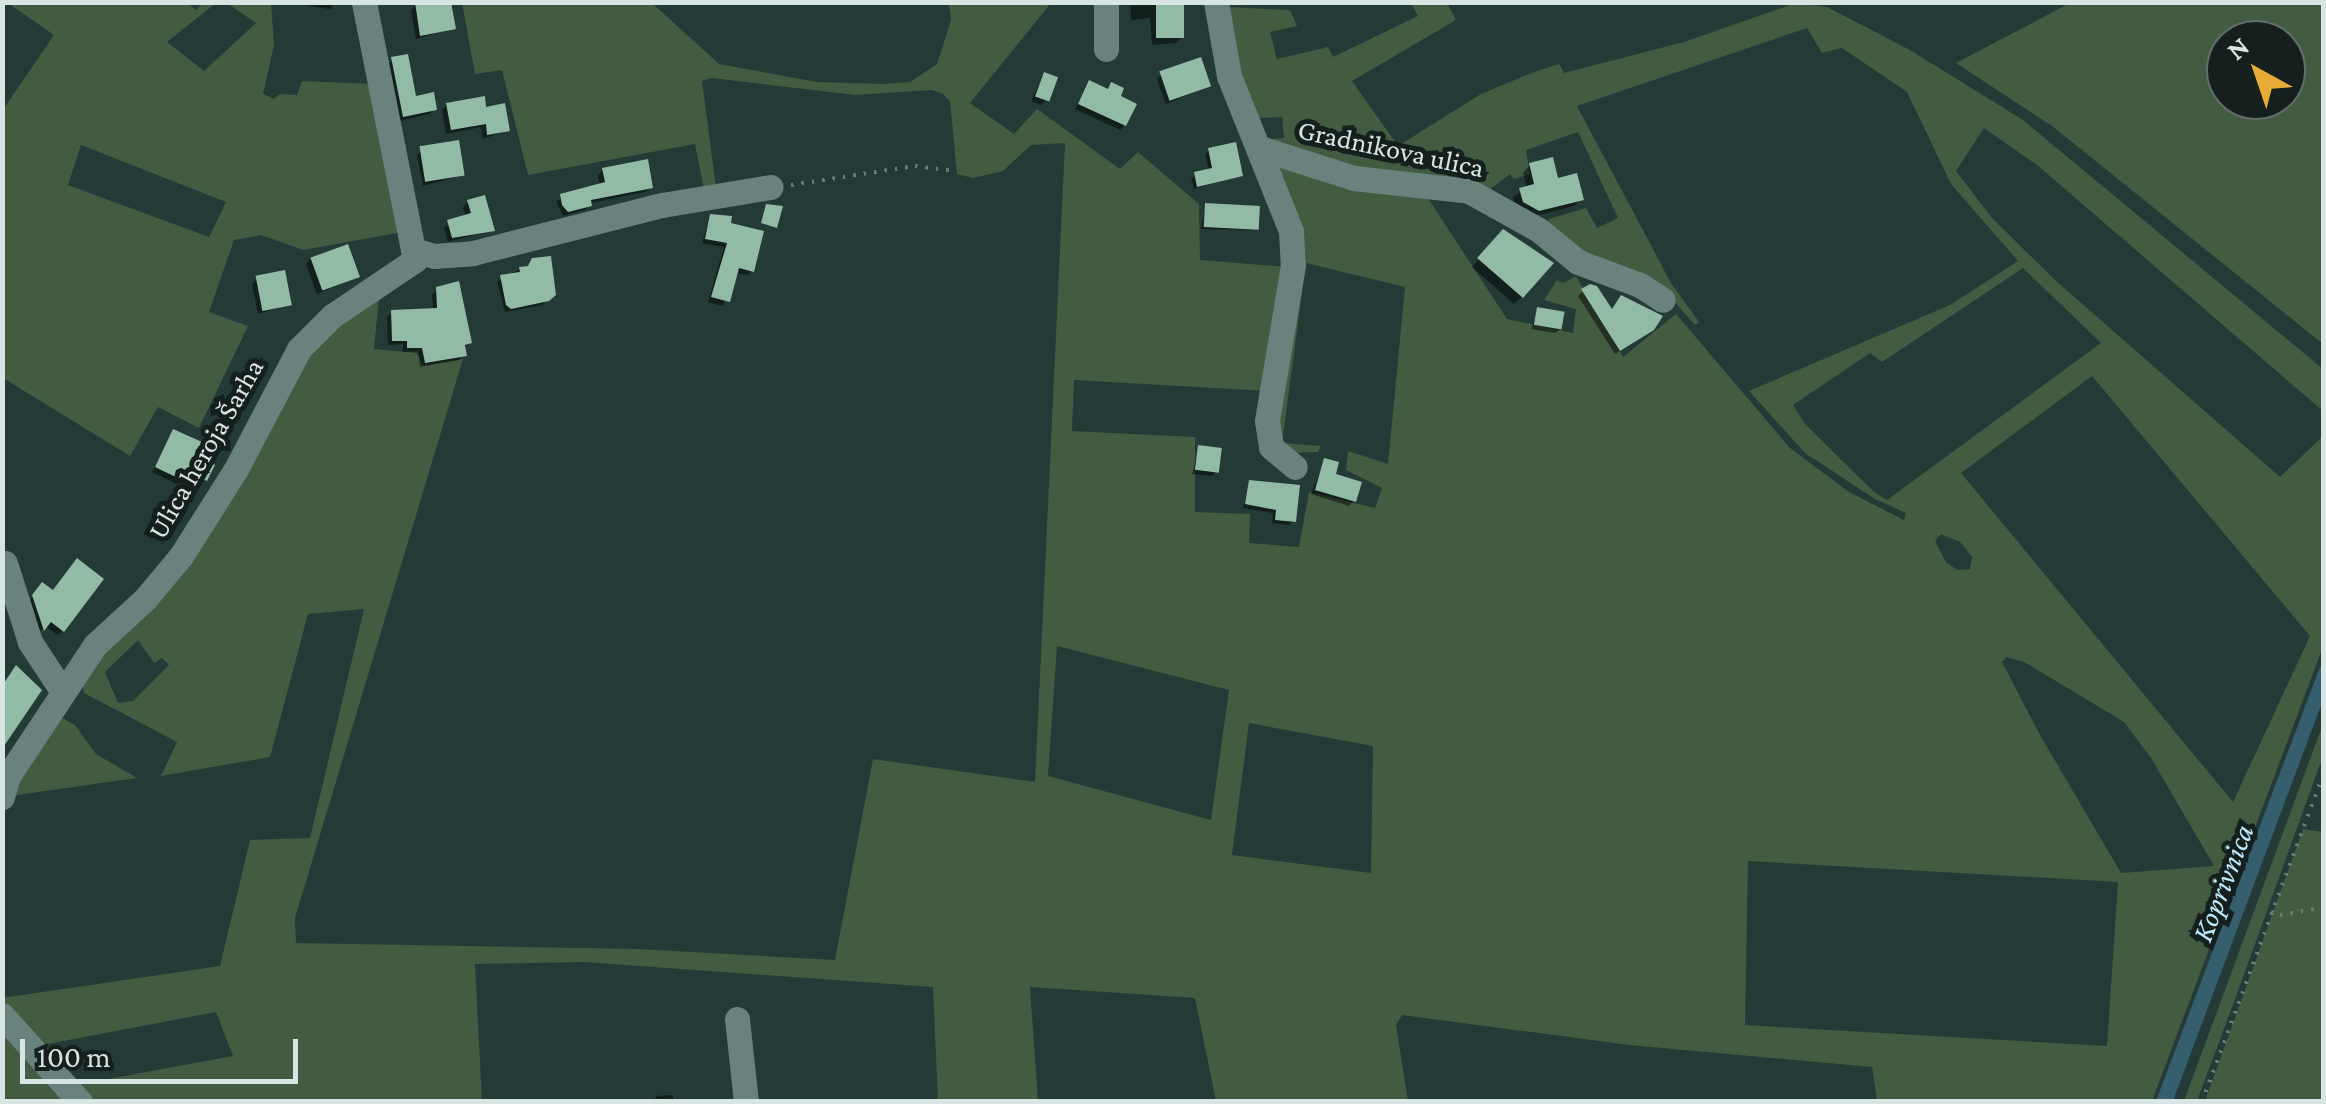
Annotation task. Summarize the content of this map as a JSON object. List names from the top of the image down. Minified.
{"streets":{"street":["Gradnikova ulica","Ulica heroja Šarha"]},"water":["Koprivnica"],"scale_bar":"100 m","north":"top left"}
